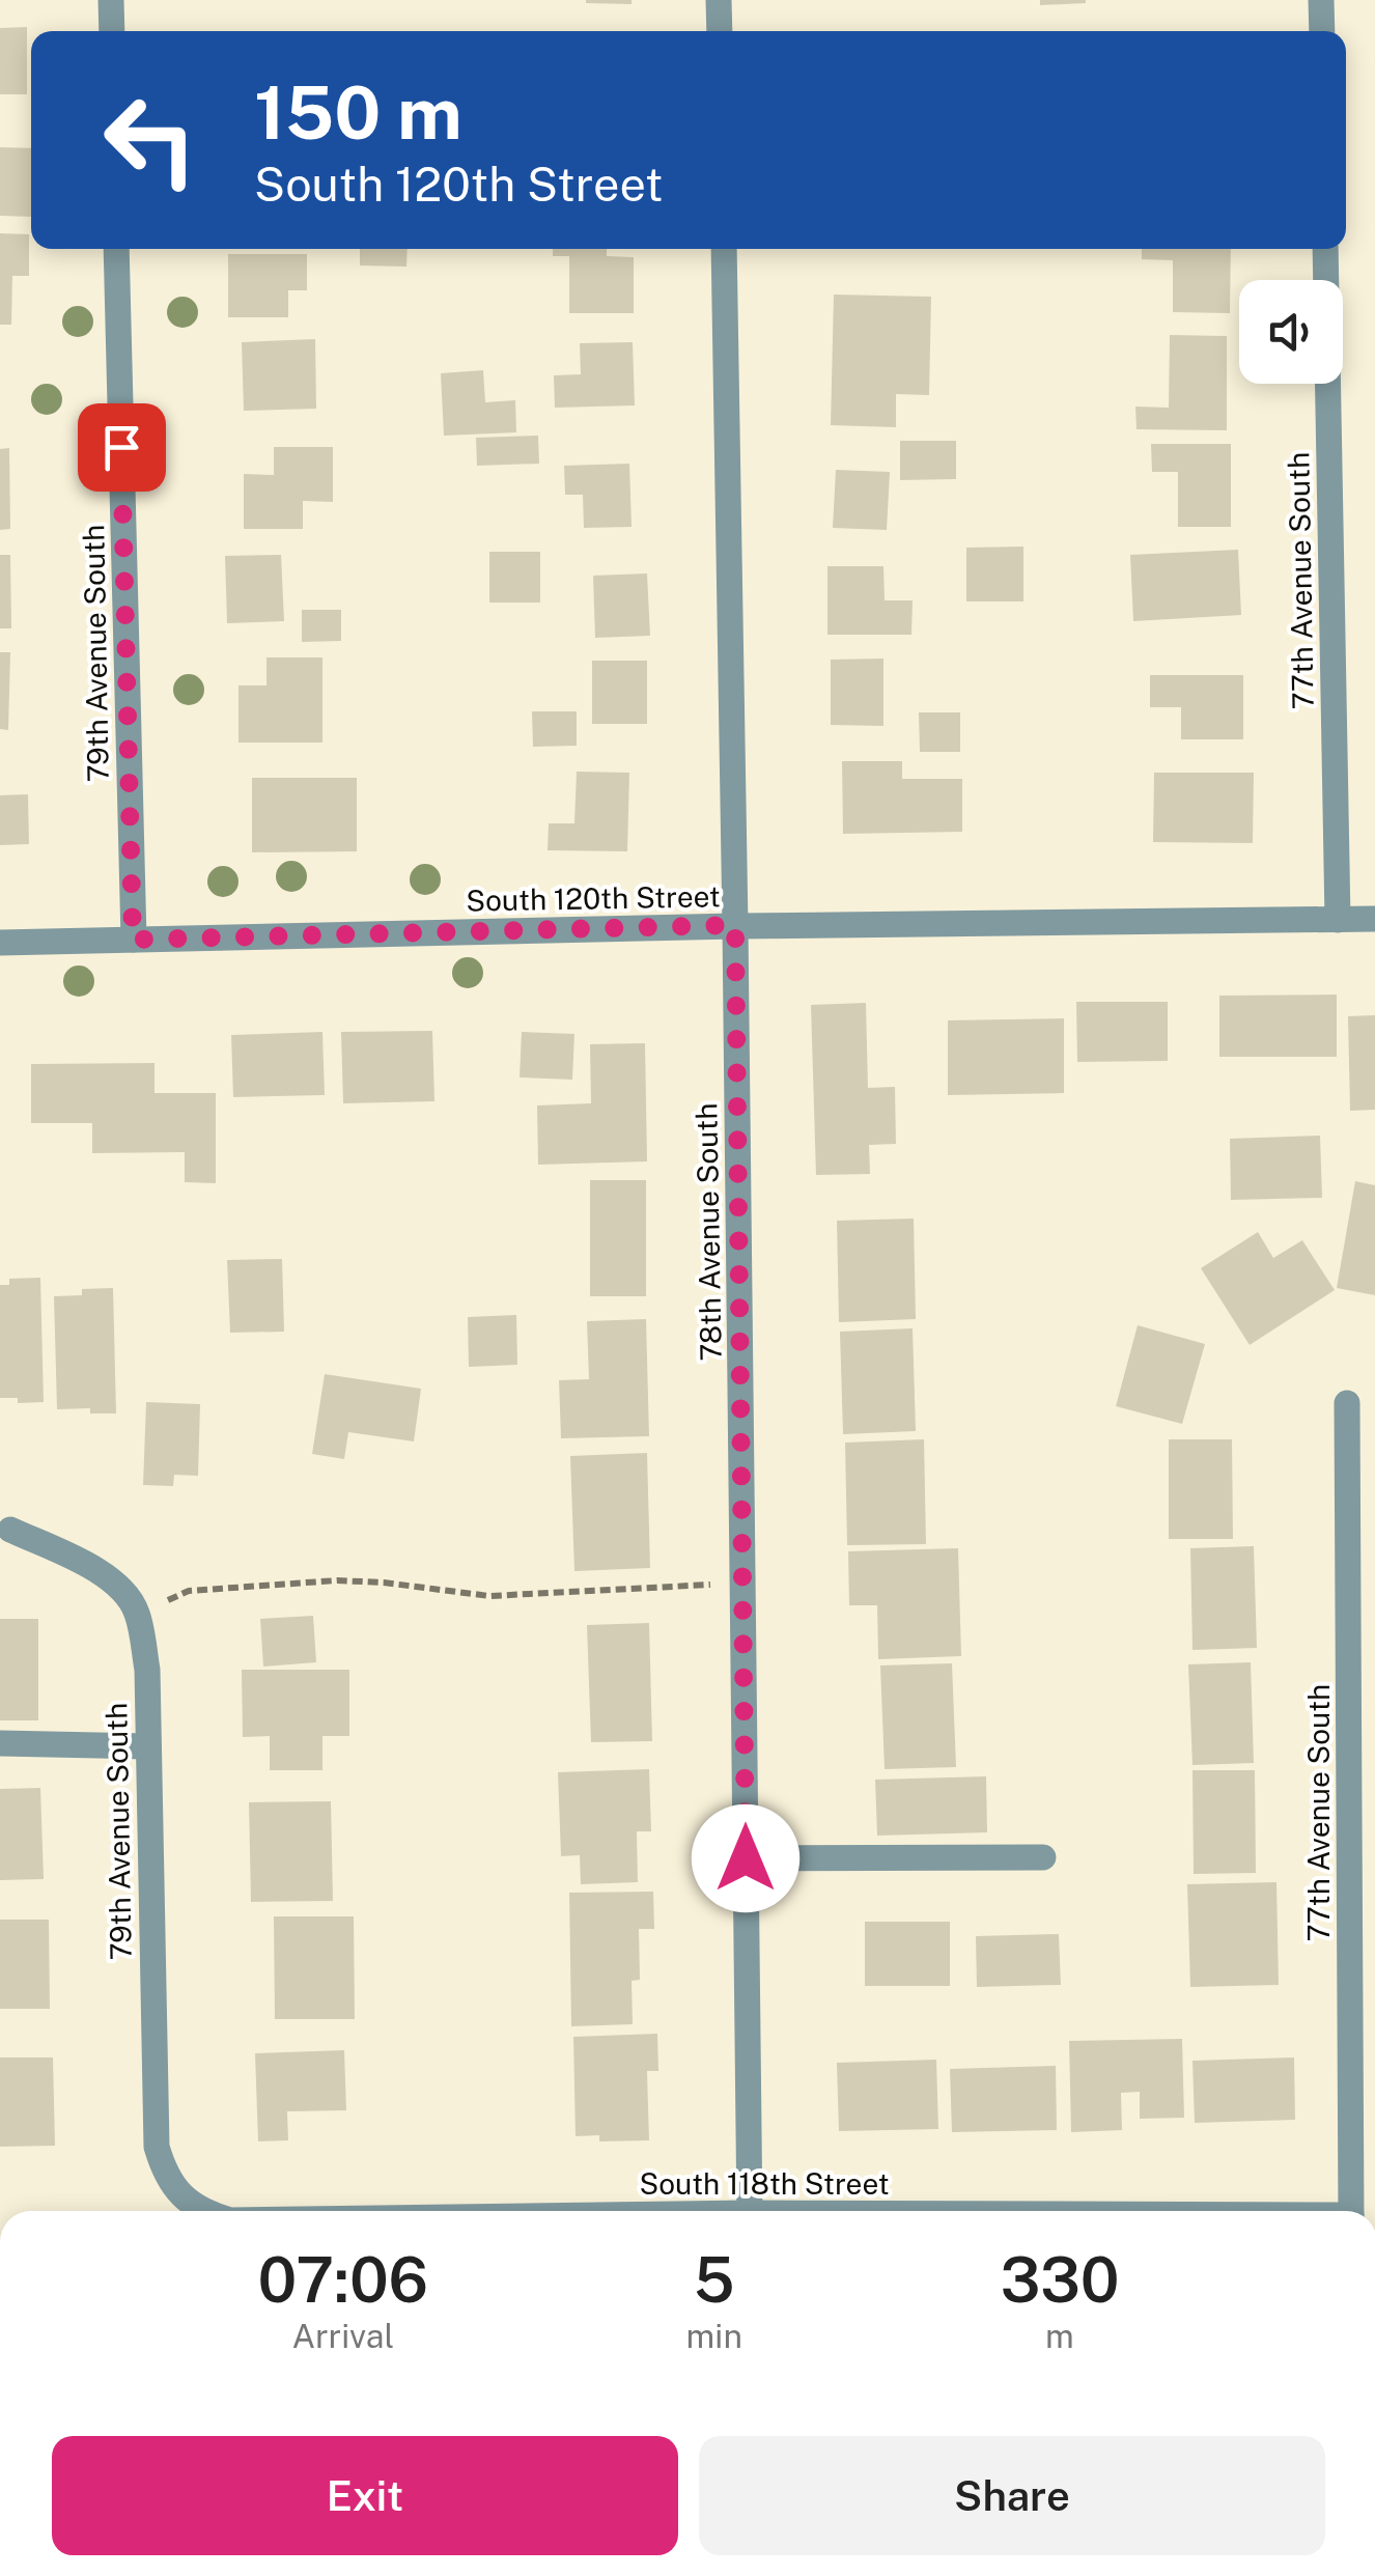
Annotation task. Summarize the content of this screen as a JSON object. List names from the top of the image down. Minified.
{"streets":{"street":["77th Avenue South","79th Avenue South","South 120th Street","78th Avenue South","South 118th Street"]},"crossings":[["77th Avenue South","South 120th Street"],["79th Avenue South","South 120th Street"],["79th Avenue South","South 118th Street"],["South 120th Street","78th Avenue South"]],"page":{"turn":["150 m","South 120th Street"],"eta":["07:06","Arrival","5","min","330","m"],"buttons":["Exit","Share"]}}
